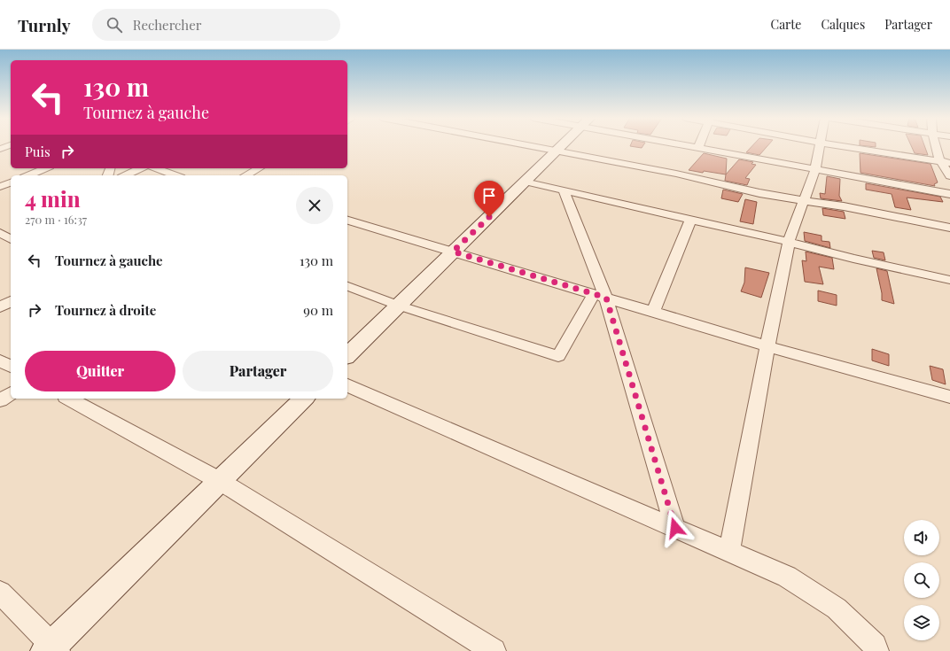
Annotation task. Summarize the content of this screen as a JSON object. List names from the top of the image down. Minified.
{"page":{"header":"Turnly","search":"Rechercher","nav":["Carte","Calques","Partager"],"turn":["130 m","Tournez à gauche"],"then":"Puis","heading":["4 min","270 m · 16:37"],"list":[{"name":"Tournez à gauche","value":"130 m"},{"name":"Tournez à droite","value":"90 m"}],"buttons":["Quitter","Partager"]}}
